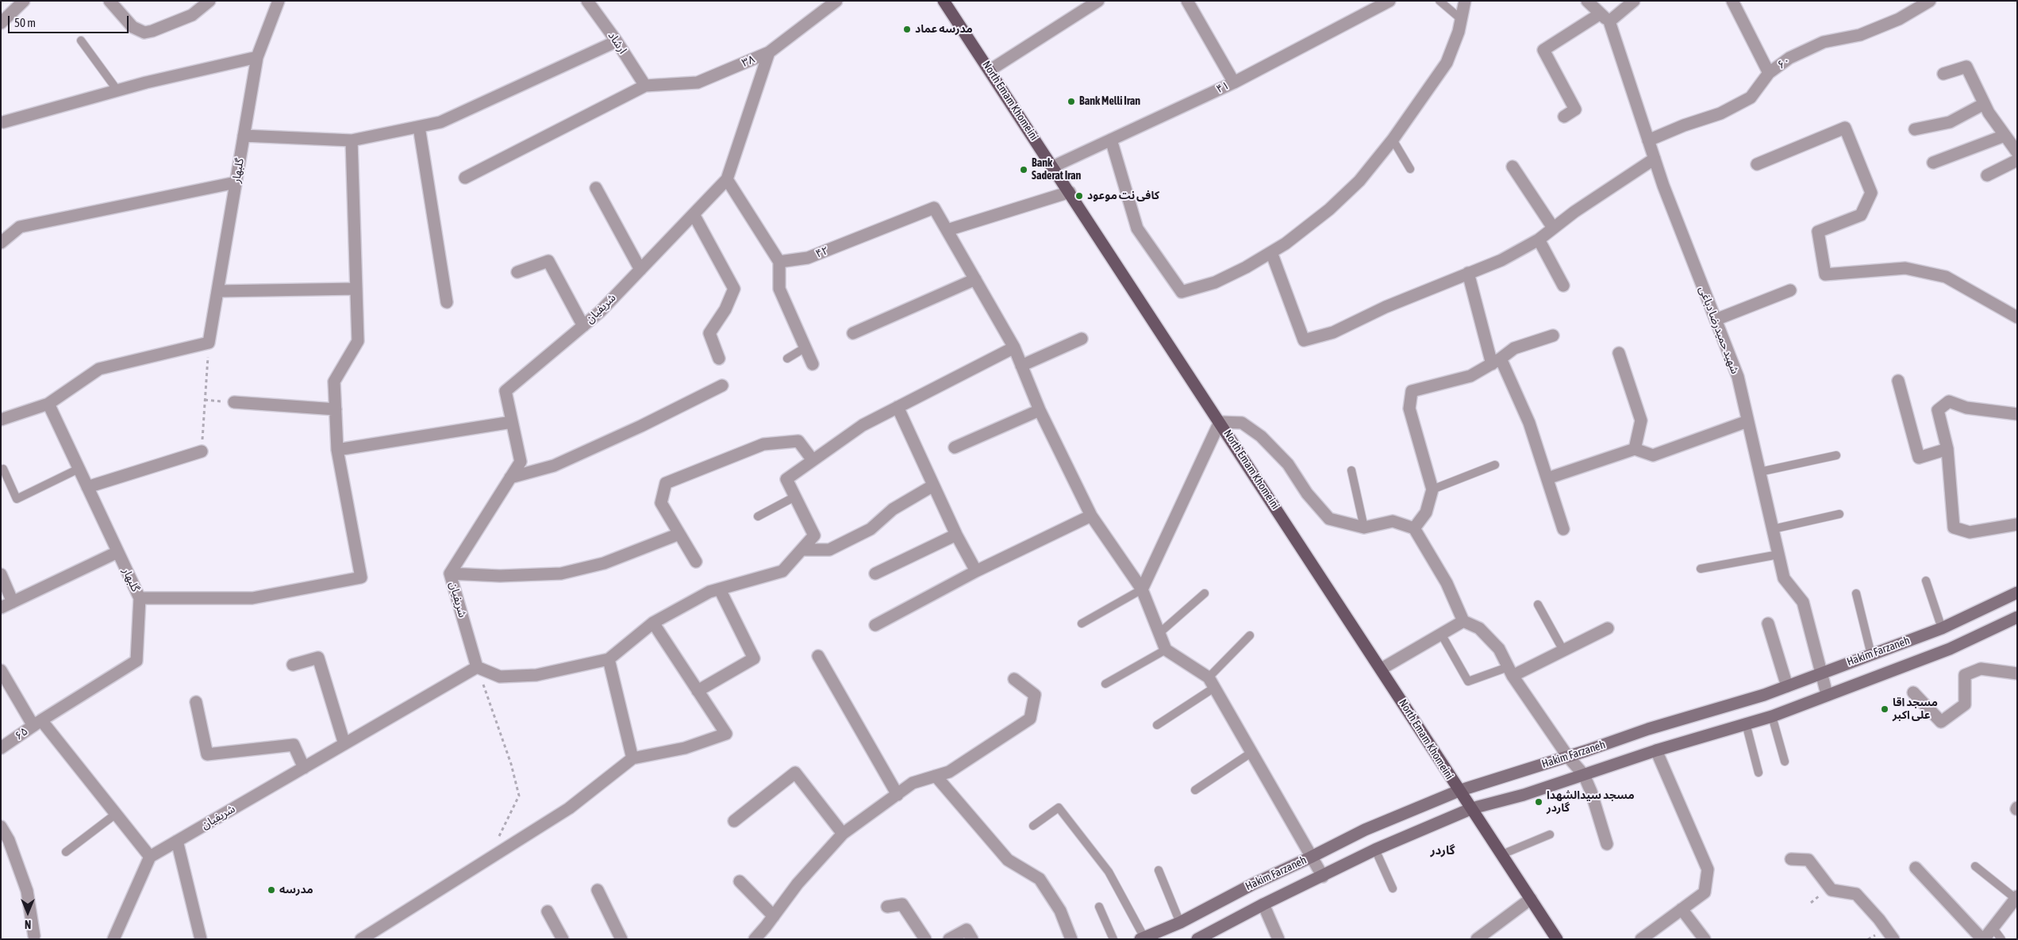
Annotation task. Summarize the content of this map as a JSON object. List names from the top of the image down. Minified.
{"streets":{"main road":["North Emam Khomeini"],"street":["ارشاد","۳۸","۶۰","۴۱","گلبهار","۴۲","شریفیان","شهید حمیدرضا دباغی","Hakim Farzaneh","۶۵"]},"crossings":[["ارشاد","۳۸"],["۶۰","شهید حمیدرضا دباغی"],["۴۱","North Emam Khomeini"],["North Emam Khomeini","Hakim Farzaneh"],["گلبهار","۶۵"],["شهید حمیدرضا دباغی","Hakim Farzaneh"]],"districts":["گاردر"],"places":["مدرسه عماد","Bank Melli Iran","Bank Saderat Iran","کافی نت موعود","مسجد اقا علی اکبر","مسجد سیدالشهدا گاردر","مدرسه"],"scale_bar":"50 m","north":"bottom"}
